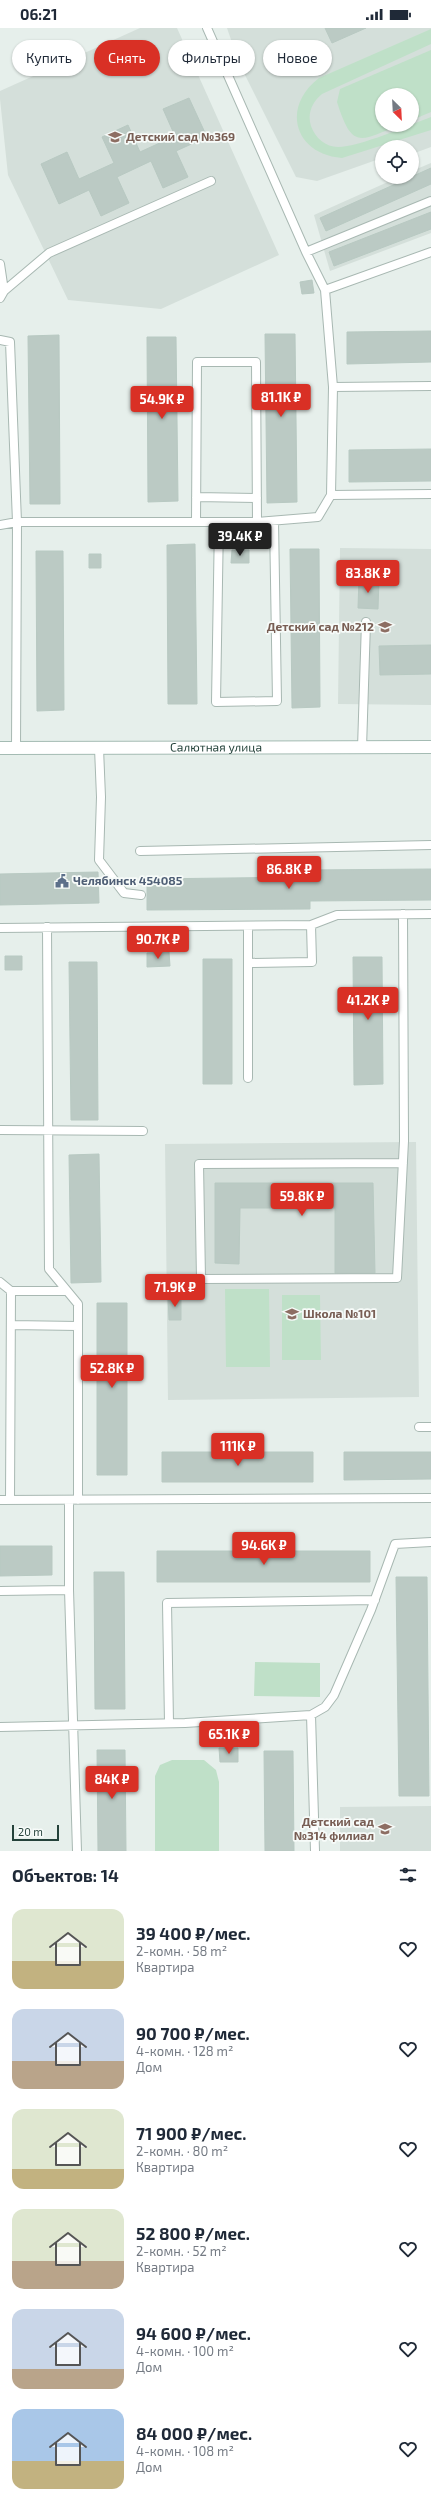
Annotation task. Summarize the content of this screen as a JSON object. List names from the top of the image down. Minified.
{"streets":{"street":["Салютная улица"]},"places":{"school or university":["Детский сад №369","Детский сад №212","Школа №101","Детский сад №314 филиал"],"public building":["Челябинск 454085"]},"scale_bar":"20 m","north":"bottom right","page":{"status":"06:21","chip":["Купить","Снять","Фильтры","Новое"],"price":["81.1K ₽","54.9K ₽","39.4K ₽","83.8K ₽","86.8K ₽","90.7K ₽","41.2K ₽","59.8K ₽","71.9K ₽","52.8K ₽","111K ₽","94.6K ₽","65.1K ₽","84K ₽"],"scale":"20 m","heading":"Объектов: 14","list":[{"name":"39 400 ₽/мес.","note":"2-комн. · 58 m² · Квартира"},{"name":"90 700 ₽/мес.","note":"4-комн. · 128 m² · Дом"},{"name":"71 900 ₽/мес.","note":"2-комн. · 80 m² · Квартира"},{"name":"52 800 ₽/мес.","note":"2-комн. · 52 m² · Квартира"},{"name":"94 600 ₽/мес.","note":"4-комн. · 100 m² · Дом"},{"name":"84 000 ₽/мес.","note":"4-комн. · 108 m² · Дом"}]}}
